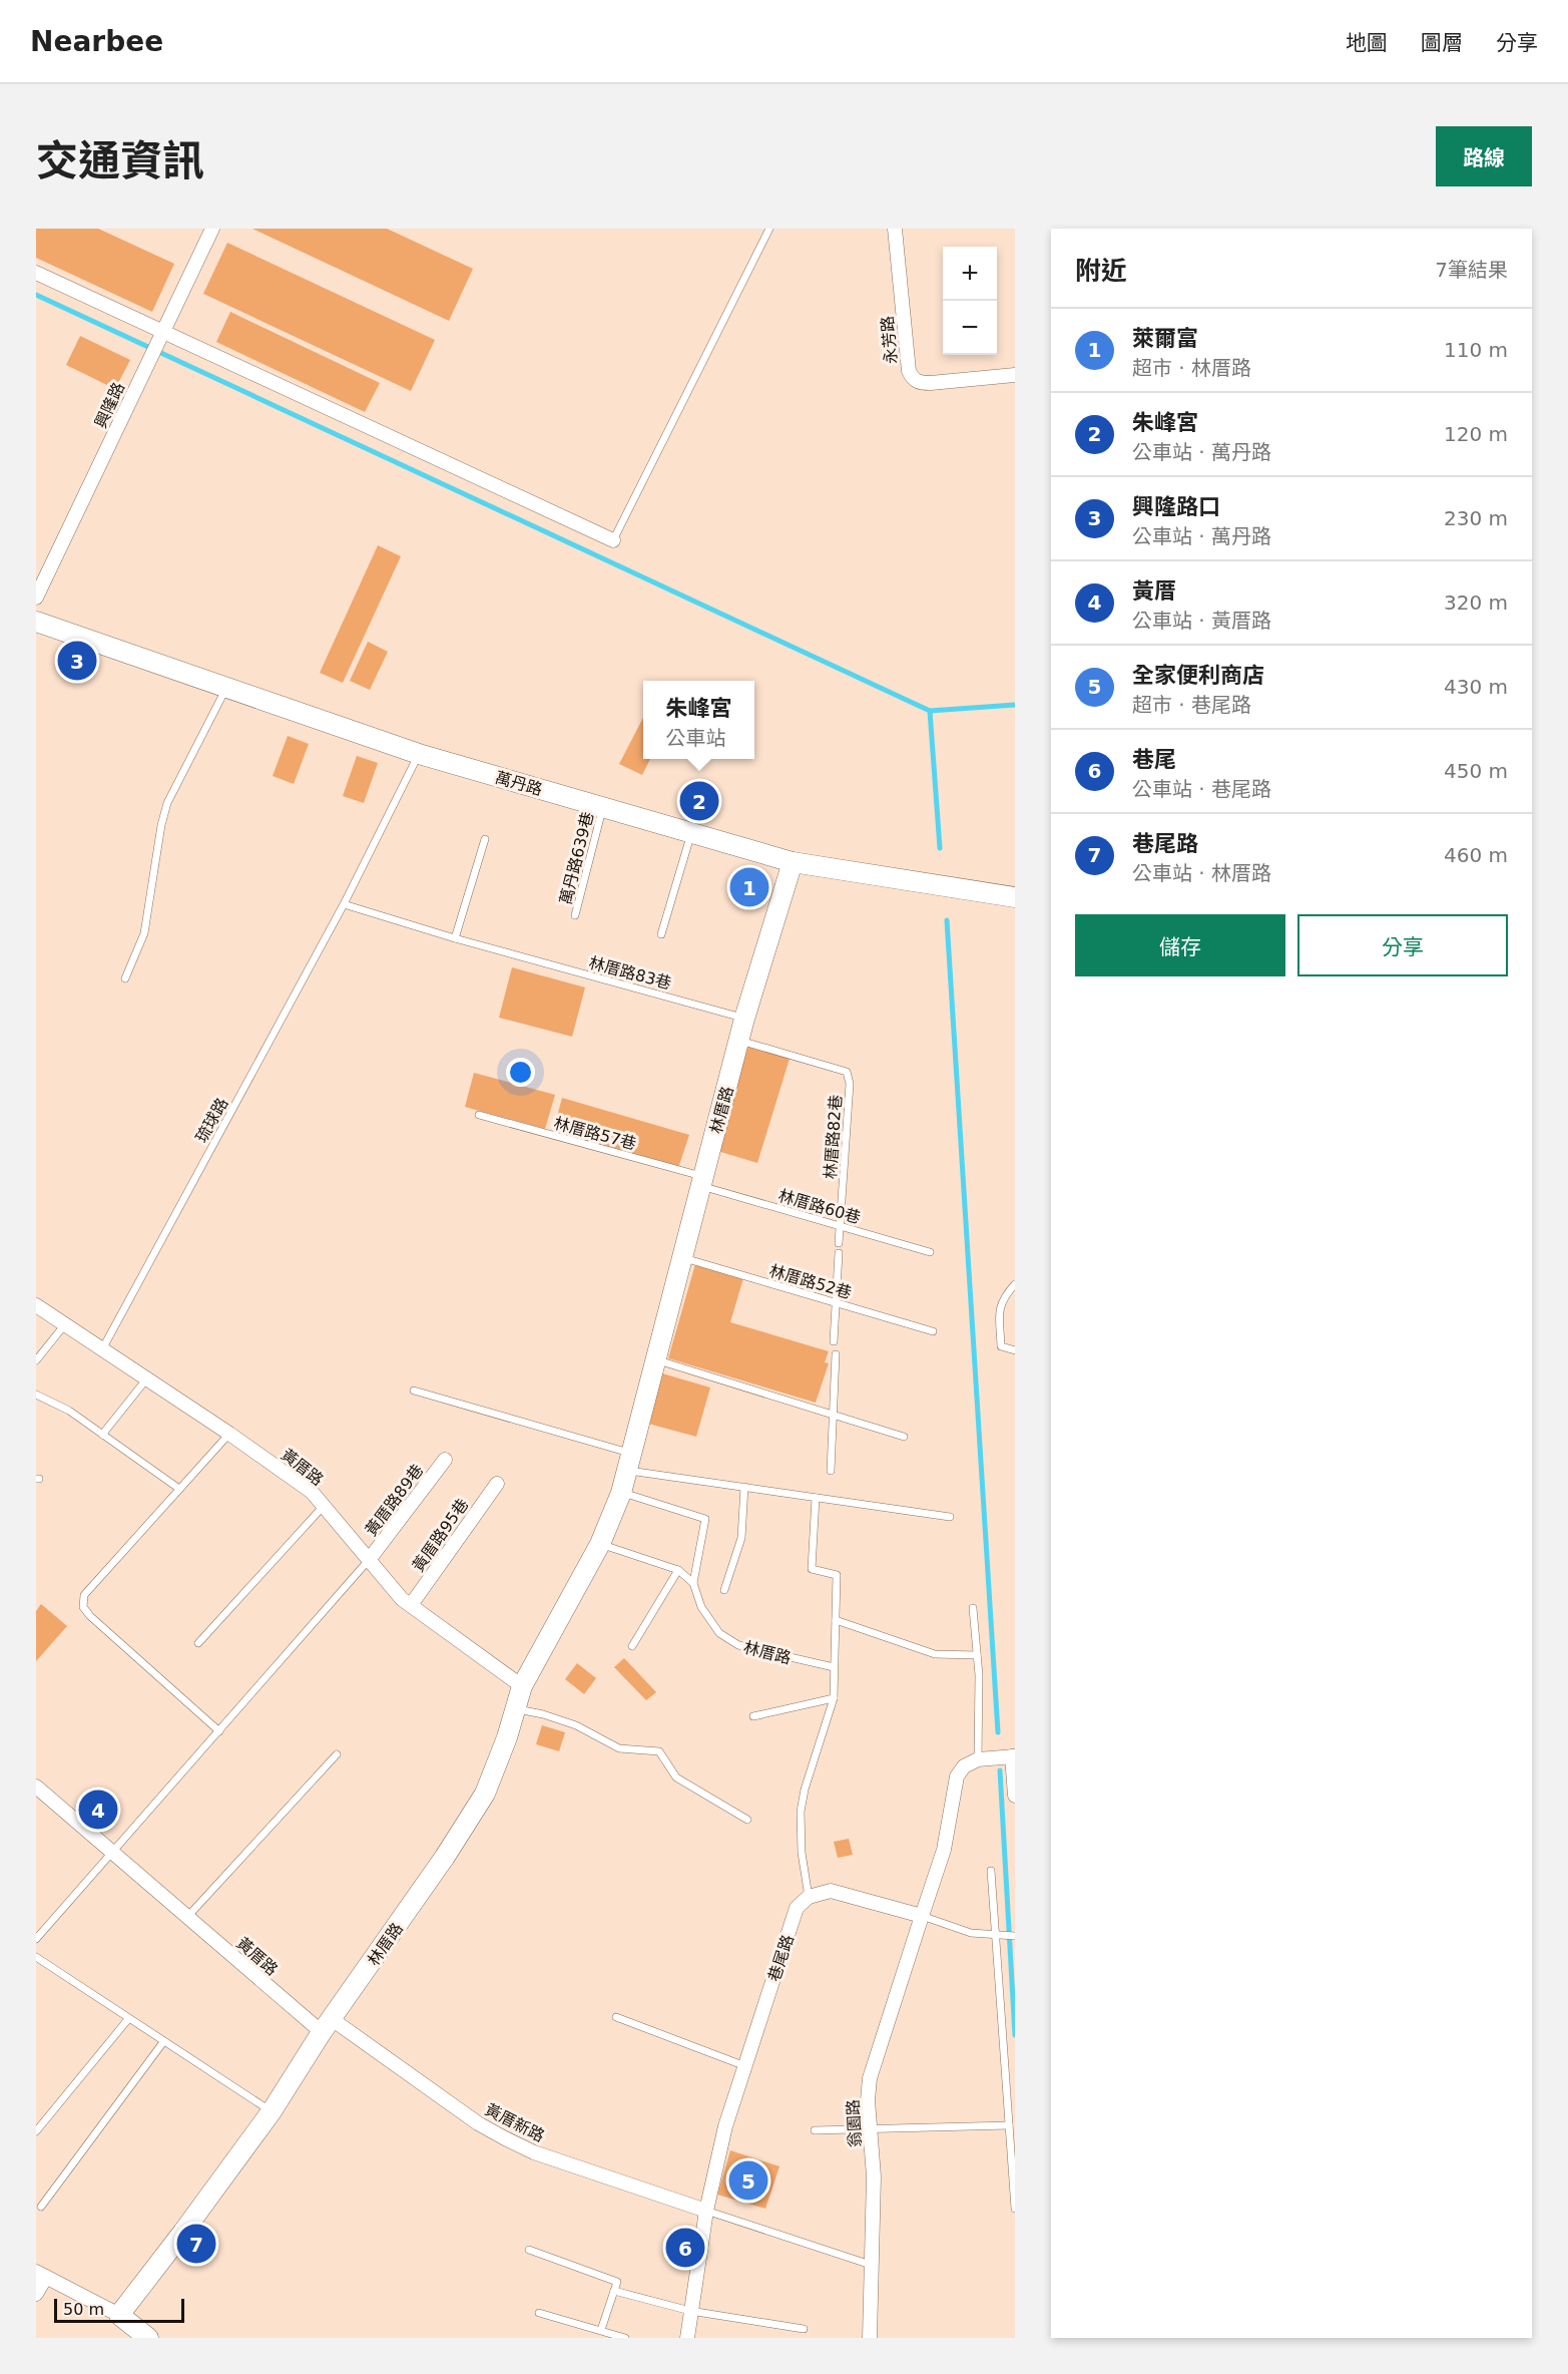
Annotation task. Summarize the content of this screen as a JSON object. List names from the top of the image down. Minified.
{"streets":{"street":["永芳路","興隆路","萬丹路","林厝路","黃厝路","黃厝路89巷","黃厝路95巷","巷尾路","黃厝新路","翁園路"],"lane":["萬丹路639巷","林厝路83巷","琉球路","林厝路57巷","林厝路82巷","林厝路60巷","林厝路52巷"]},"crossings":[["萬丹路","萬丹路639巷"],["萬丹路","林厝路"],["萬丹路","琉球路"],["林厝路83巷","林厝路"],["林厝路","林厝路57巷"],["林厝路","林厝路82巷"],["林厝路","林厝路60巷"],["林厝路","林厝路52巷"],["林厝路","黃厝路"],["林厝路","黃厝新路"],["琉球路","黃厝路"],["林厝路57巷","林厝路60巷"],["林厝路82巷","林厝路60巷"],["黃厝路","黃厝路89巷"],["黃厝路","黃厝路95巷"],["黃厝路","黃厝新路"],["巷尾路","黃厝新路"]],"scale_bar":"50 m","page":{"header":"Nearbee","nav":["地圖","圖層","分享"],"title":"交通資訊","buttons":["路線",["儲存","分享"]],"heading":["附近","7筆結果"],"map_buttons":["+","−"],"list":[{"mark":"1","name":"萊爾富","note":"超市 · 林厝路","value":"110 m"},{"mark":"2","name":"朱峰宮","note":"公車站 · 萬丹路","value":"120 m"},{"mark":"3","name":"興隆路口","note":"公車站 · 萬丹路","value":"230 m"},{"mark":"4","name":"黃厝","note":"公車站 · 黃厝路","value":"320 m"},{"mark":"5","name":"全家便利商店","note":"超市 · 巷尾路","value":"430 m"},{"mark":"6","name":"巷尾","note":"公車站 · 巷尾路","value":"450 m"},{"mark":"7","name":"巷尾路","note":"公車站 · 林厝路","value":"460 m"}],"pins":["3","2","1","4","5","7","6"],"popup":["朱峰宮","公車站"],"scale":"50 m"}}
